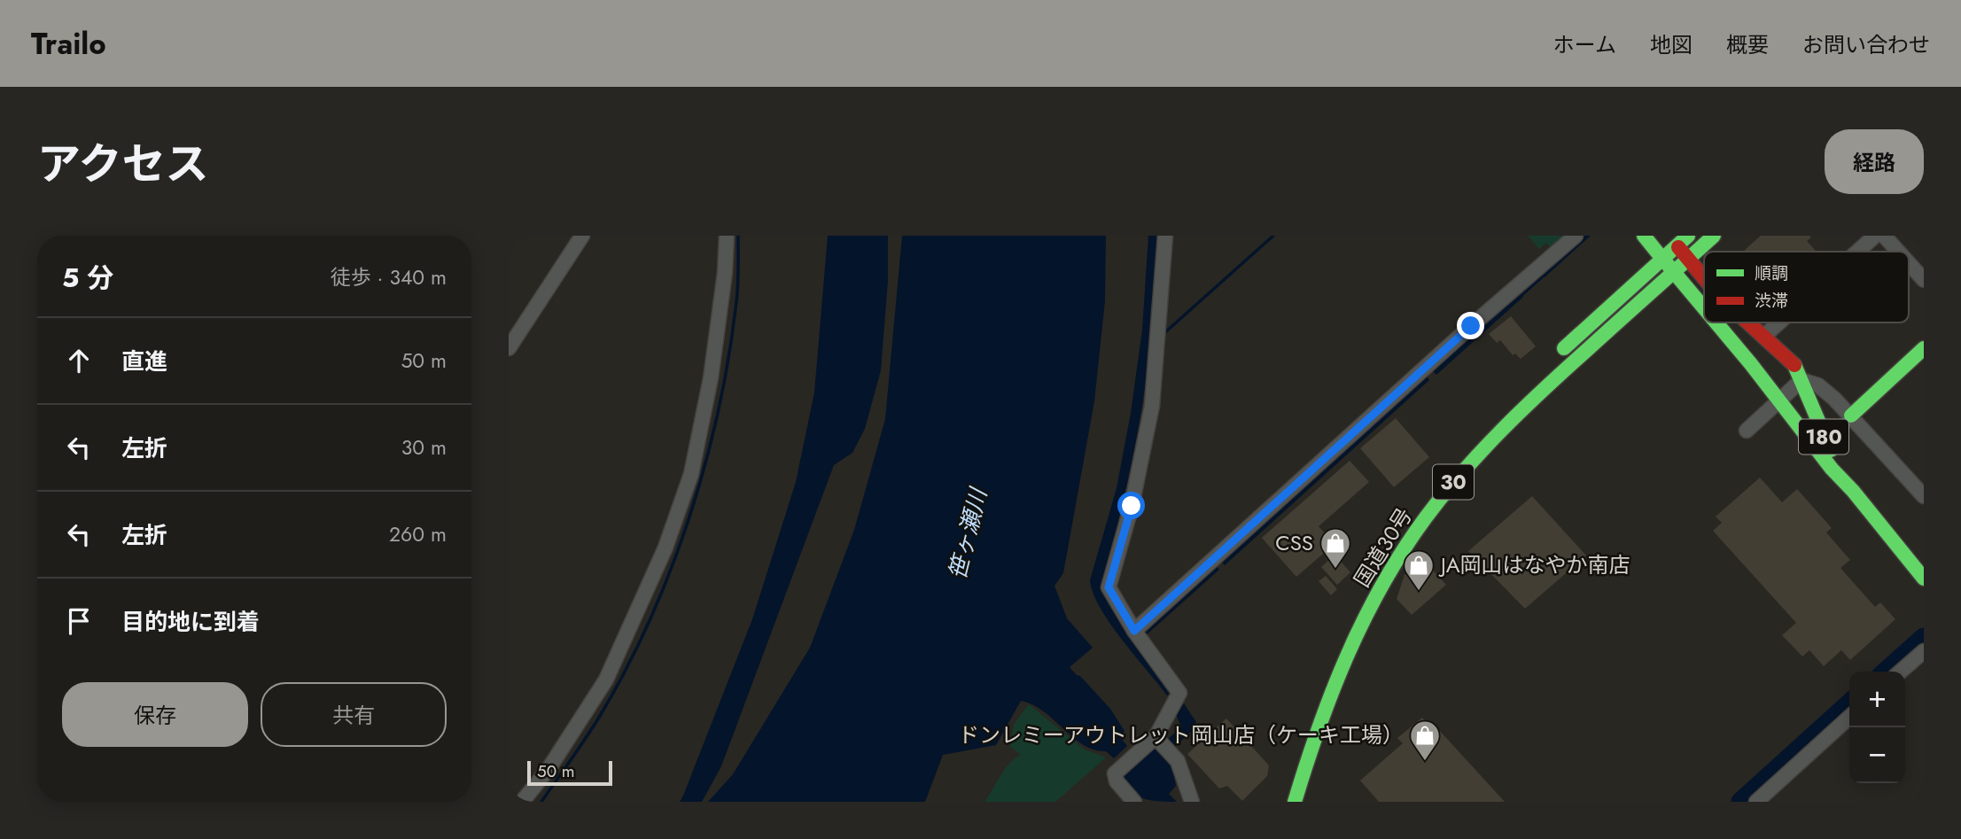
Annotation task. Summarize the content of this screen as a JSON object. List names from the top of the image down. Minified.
{"streets":{"main road":["180","30","国道30号"]},"crossings":[["180","国道30号"]],"water":["笹ヶ瀬川"],"places":{"shop":["CSS","JA岡山はなやか南店","ドンレミーアウトレット岡山店（ケーキ工場）"]},"legend":["順調","渋滞"],"scale_bar":"50 m","page":{"header":"Trailo","nav":["ホーム","地図","概要","お問い合わせ"],"title":"アクセス","buttons":["経路",["保存","共有"]],"heading":["5 分","徒歩 · 340 m"],"list":[["直進","50 m"],["左折","30 m"],["左折","260 m"],"目的地に到着"],"map_buttons":["+","−"],"scale":"50 m"}}
